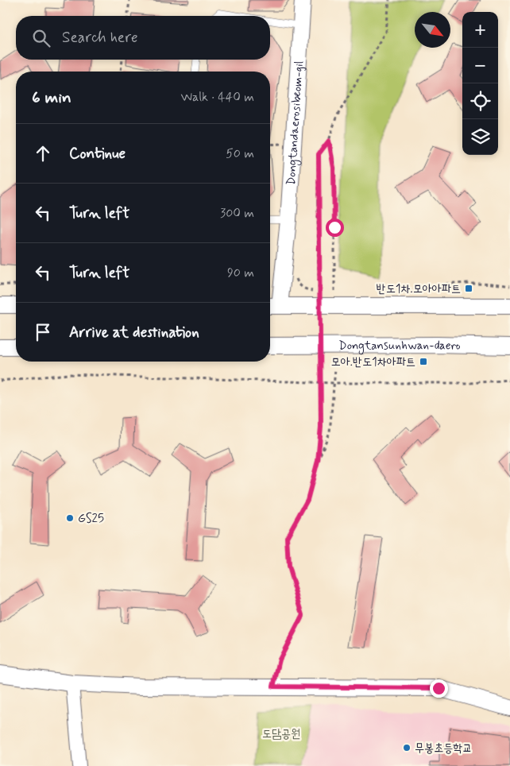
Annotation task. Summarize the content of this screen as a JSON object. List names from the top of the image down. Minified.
{"streets":{"street":["Dongtandaerosibeom-gil","Dongtansunhwan-daero"]},"parks":["도담공원"],"places":{"transit":["반도1차.모아아파트","모아.반도1차아파트"],"other":["GS25","무봉초등학교"]},"north":"bottom right","page":{"map_buttons":["+","−"],"search":"Search here","heading":["6 min","Walk · 440 m"],"list":[["Continue","50 m"],["Turn left","300 m"],["Turn left","90 m"],"Arrive at destination"]}}
